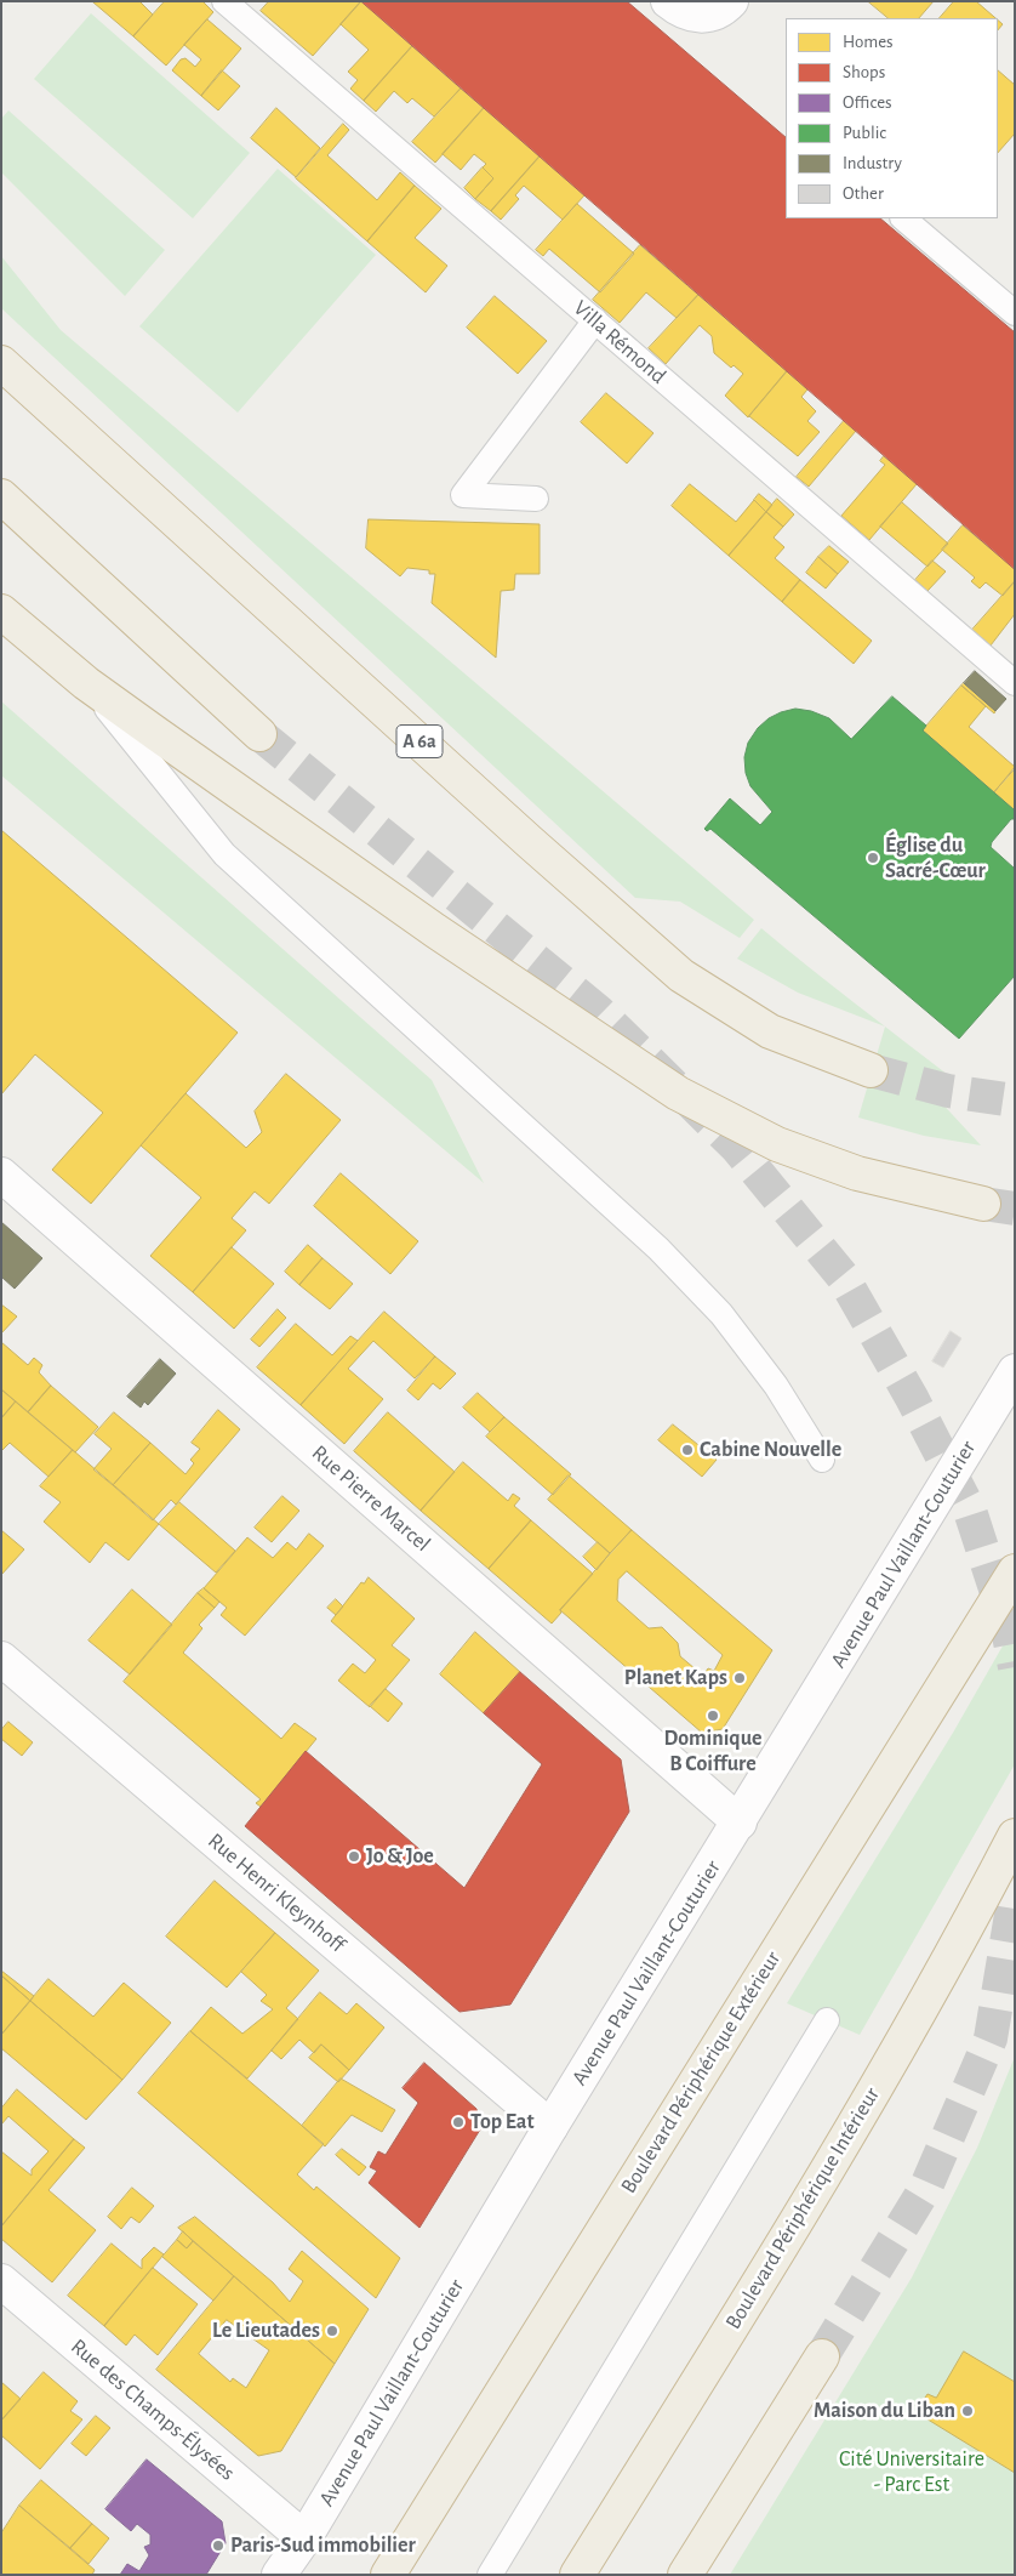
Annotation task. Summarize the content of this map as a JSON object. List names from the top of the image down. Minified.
{"streets":{"highway":["A 6a","Boulevard Périphérique Extérieur","Boulevard Périphérique Intérieur"],"street":["Rue Pierre Marcel","Avenue Paul Vaillant-Couturier","Rue Henri Kleynhoff","Rue des Champs-Élysées"],"lane":["Villa Rémond"]},"crossings":[["Rue Pierre Marcel","Avenue Paul Vaillant-Couturier"],["Avenue Paul Vaillant-Couturier","Rue Henri Kleynhoff"],["Avenue Paul Vaillant-Couturier","Rue des Champs-Élysées"]],"parks":["Cité Universitaire - Parc Est"],"places":["Église du Sacré-Cœur","Cabine Nouvelle","Planet Kaps","Dominique B Coiffure","Jo & Joe","Top Eat","Le Lieutades","Maison du Liban","Paris-Sud immobilier"],"legend":["Homes","Shops","Offices","Public","Industry","Other"]}
